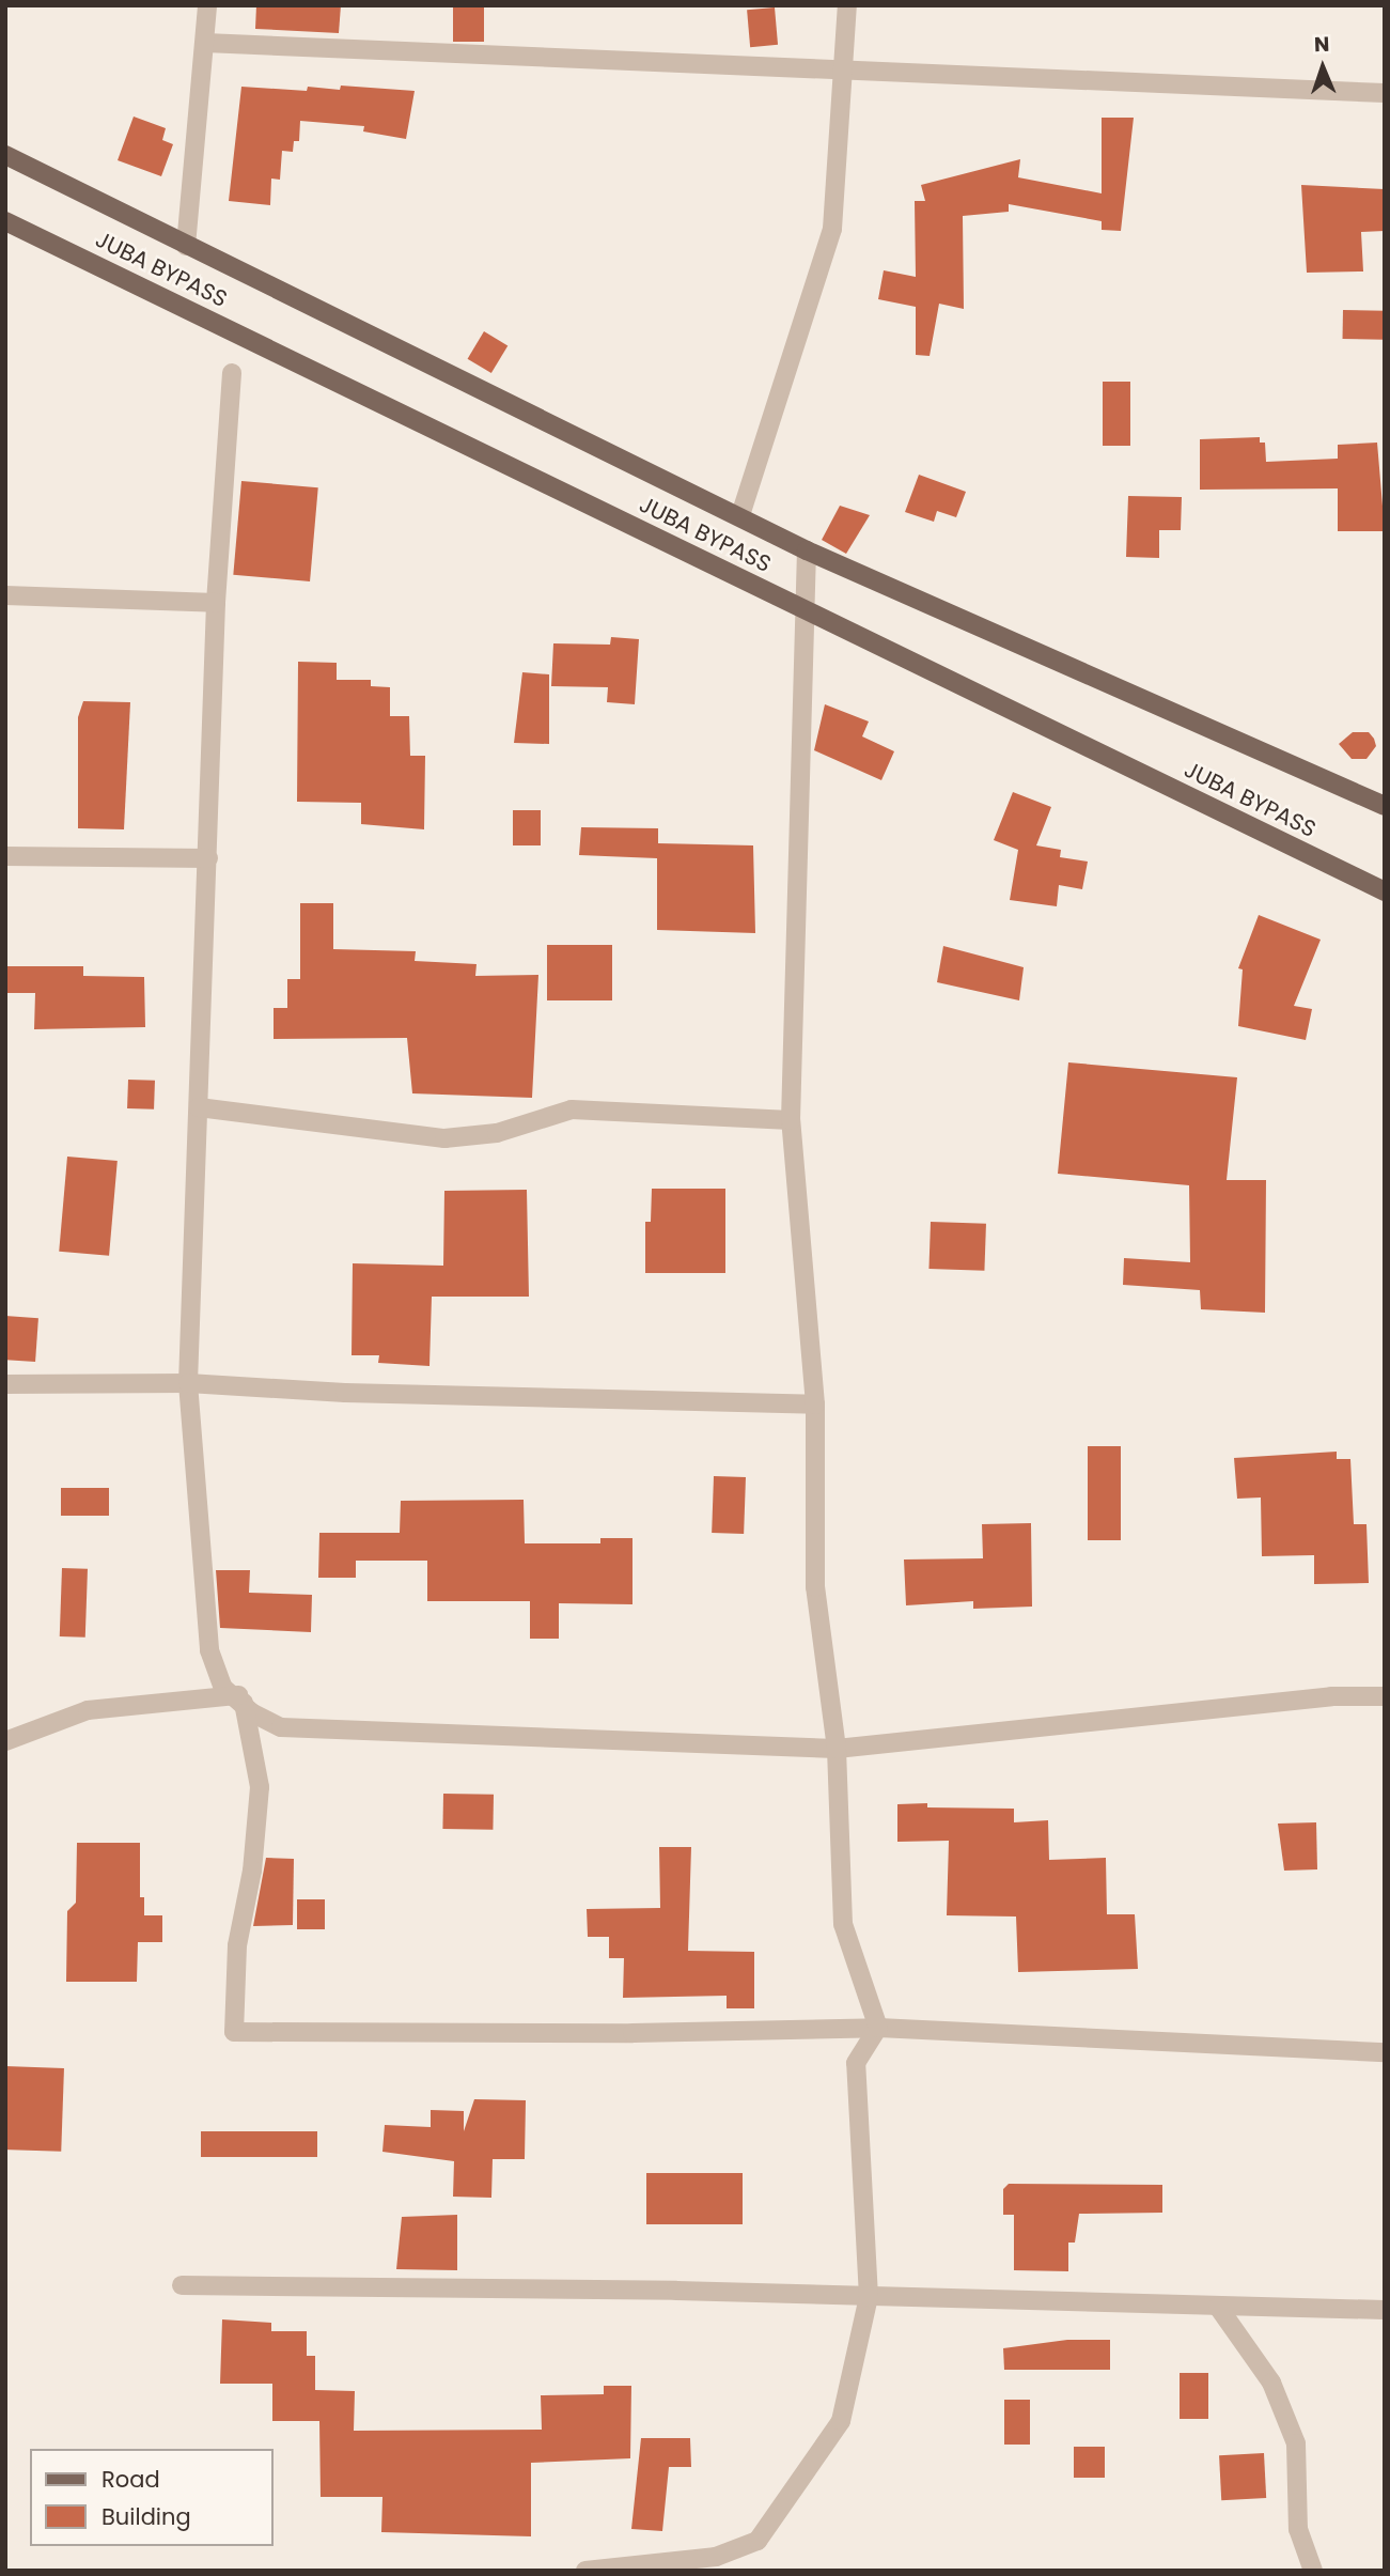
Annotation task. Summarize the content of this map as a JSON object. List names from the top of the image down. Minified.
{"streets":{"main road":["JUBA BYPASS"]},"legend":["Road","Building"],"north":"top"}
